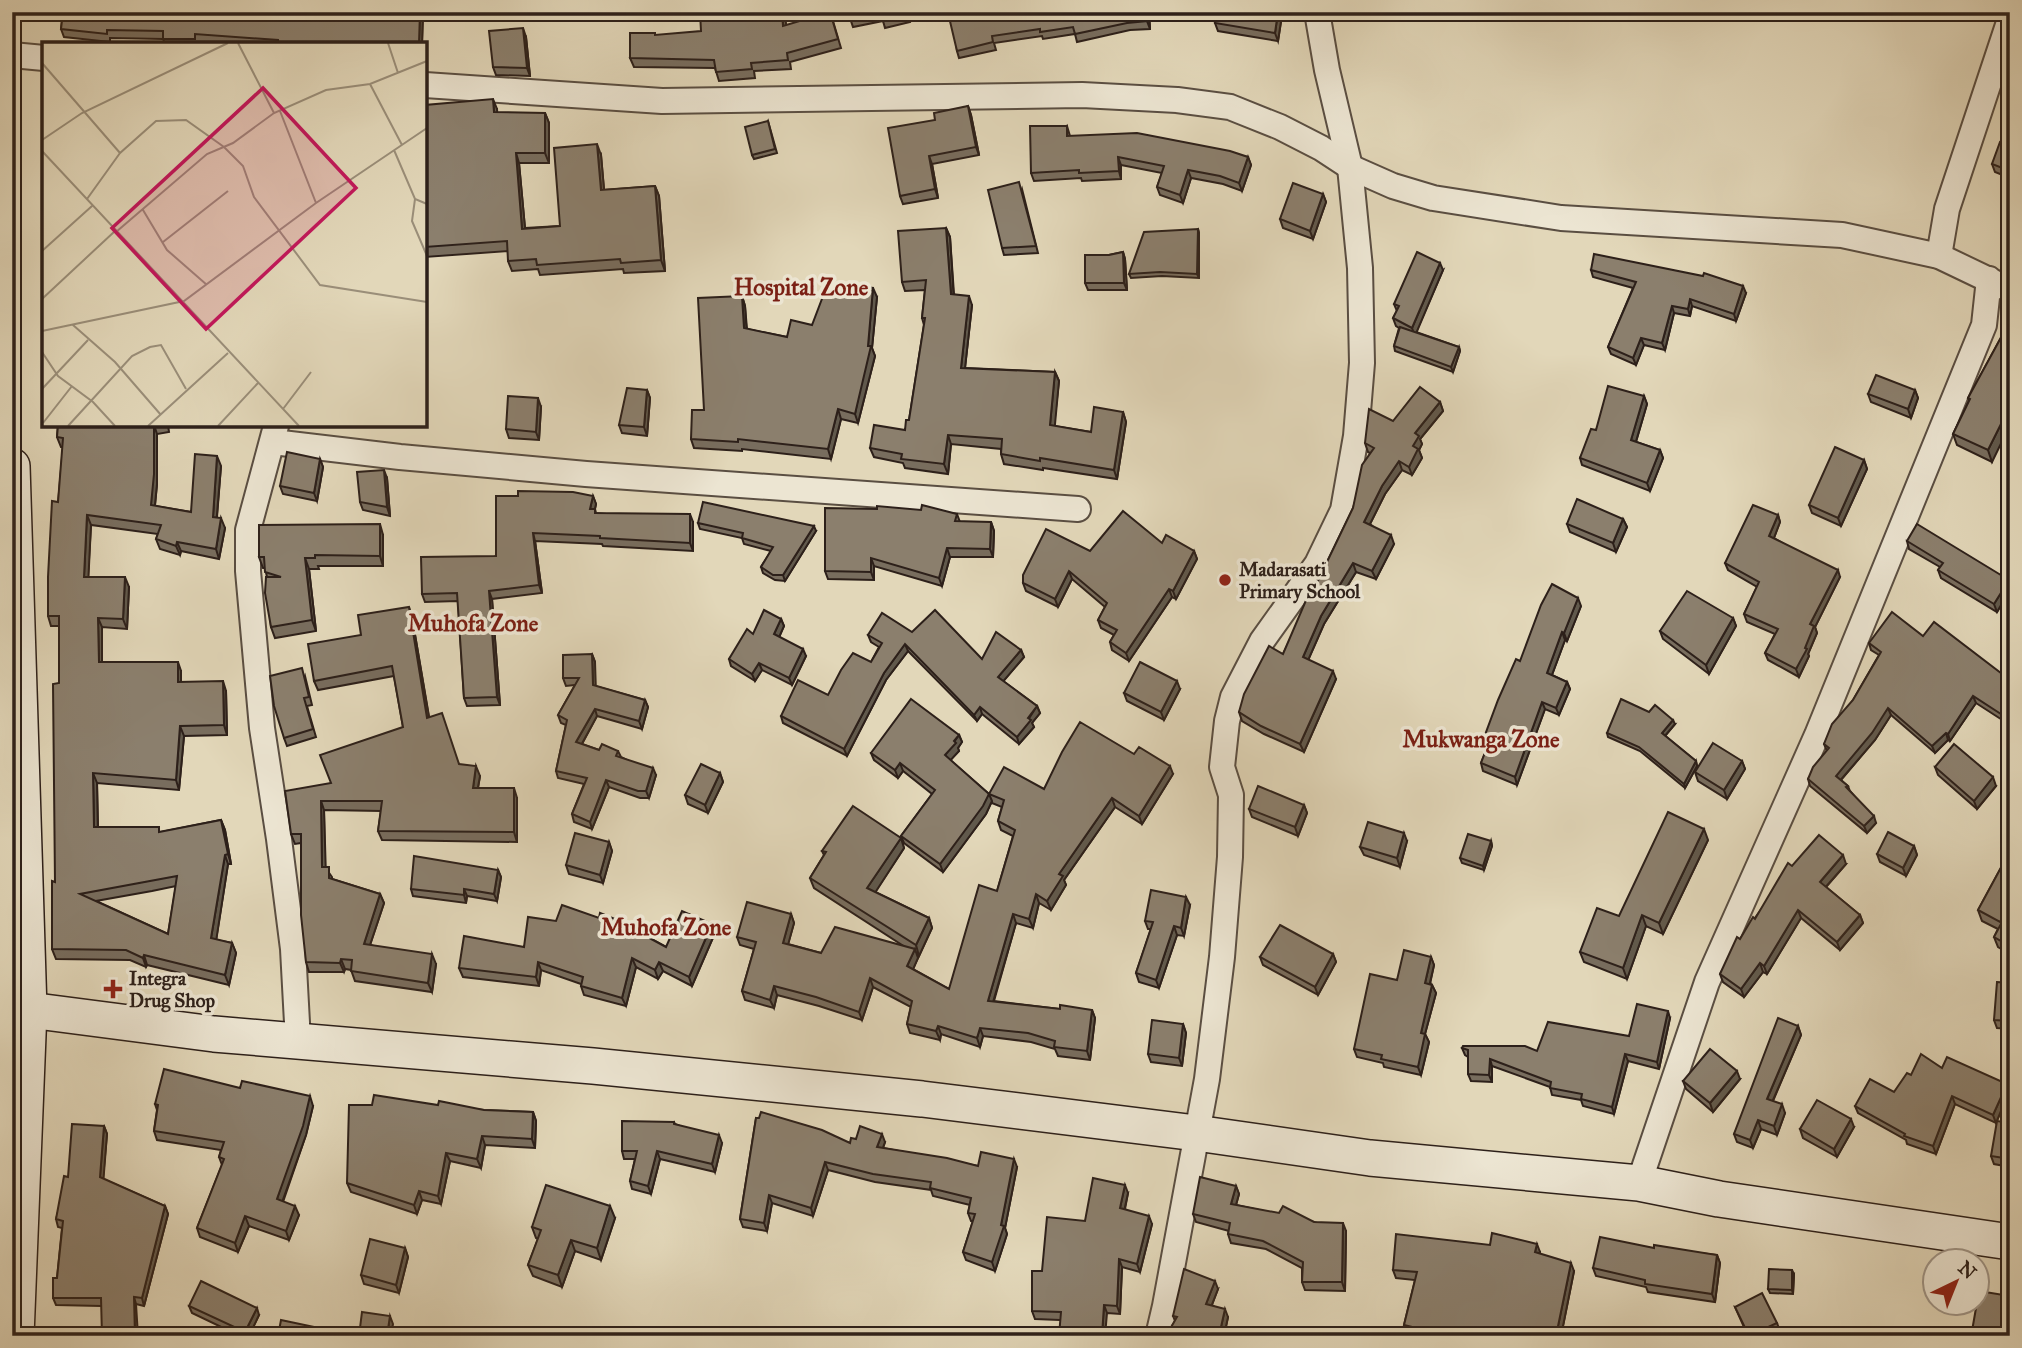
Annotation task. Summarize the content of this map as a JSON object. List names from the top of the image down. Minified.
{"districts":["Hospital Zone","Muhofa Zone","Mukwanga Zone","Muhofa Zone"],"places":{"other":["Madarasati Primary School"],"health":["Integra Drug Shop"]},"north":"top right"}
